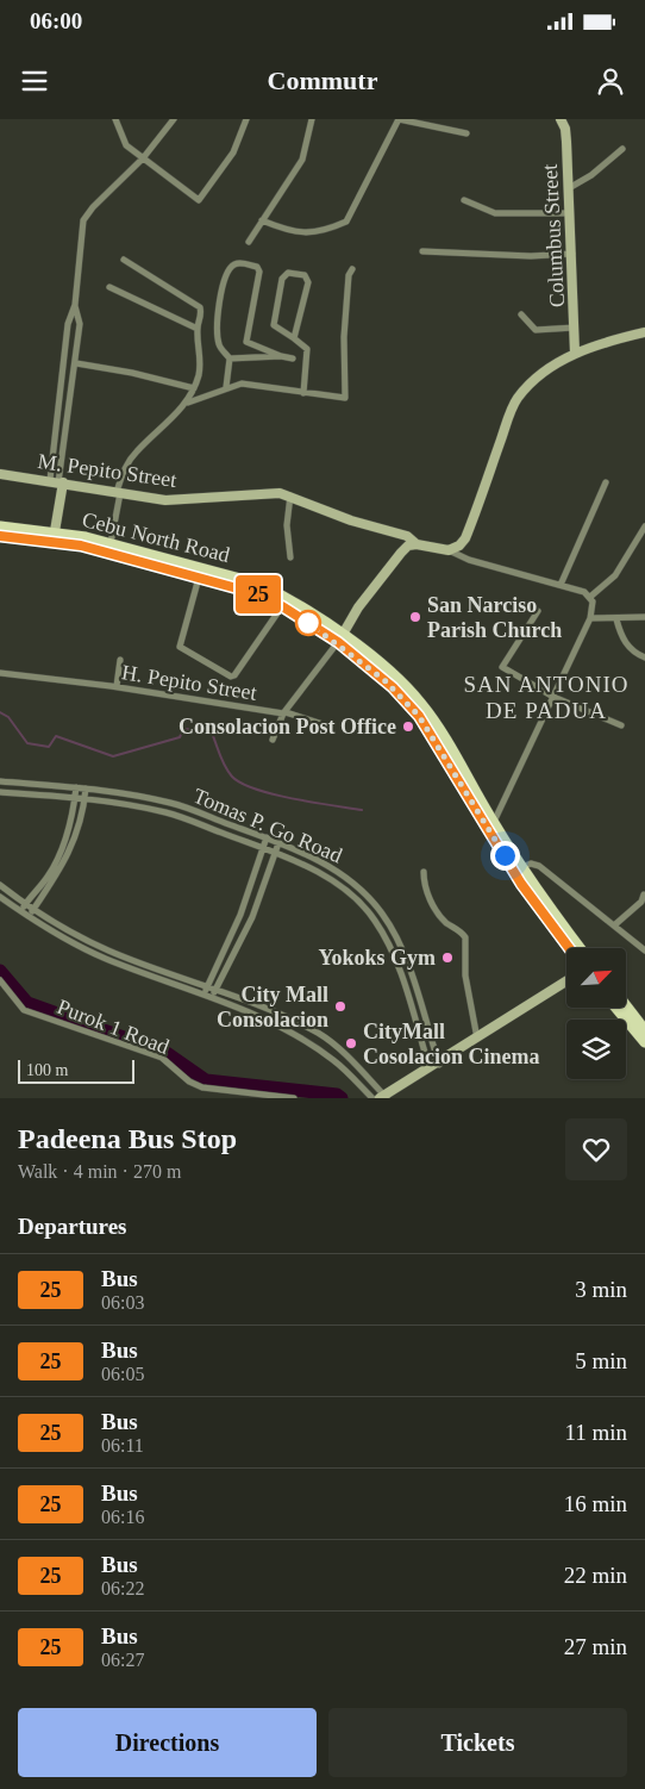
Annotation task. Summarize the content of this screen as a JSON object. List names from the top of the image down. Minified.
{"streets":{"main road":["Cebu North Road"],"street":["Columbus Street","M. Pepito Street","H. Pepito Street","Tomas P. Go Road","Purok 1 Road"]},"districts":["SAN ANTONIO DE PADUA"],"places":["San Narciso Parish Church","Consolacion Post Office","Yokoks Gym","City Mall Consolacion","CityMall Cosolacion Cinema"],"lines":["bus line 25"],"scale_bar":"100 m","north":"top right","page":{"status":"06:00","header":"Commutr","on_map":"25","scale":"100 m","heading":[["Padeena Bus Stop","Walk · 4 min · 270 m"],"Departures"],"list":[{"mark":"25","name":"Bus","note":"06:03","value":"3 min"},{"mark":"25","name":"Bus","note":"06:05","value":"5 min"},{"mark":"25","name":"Bus","note":"06:11","value":"11 min"},{"mark":"25","name":"Bus","note":"06:16","value":"16 min"},{"mark":"25","name":"Bus","note":"06:22","value":"22 min"},{"mark":"25","name":"Bus","note":"06:27","value":"27 min"}],"buttons":["Directions","Tickets"]}}
